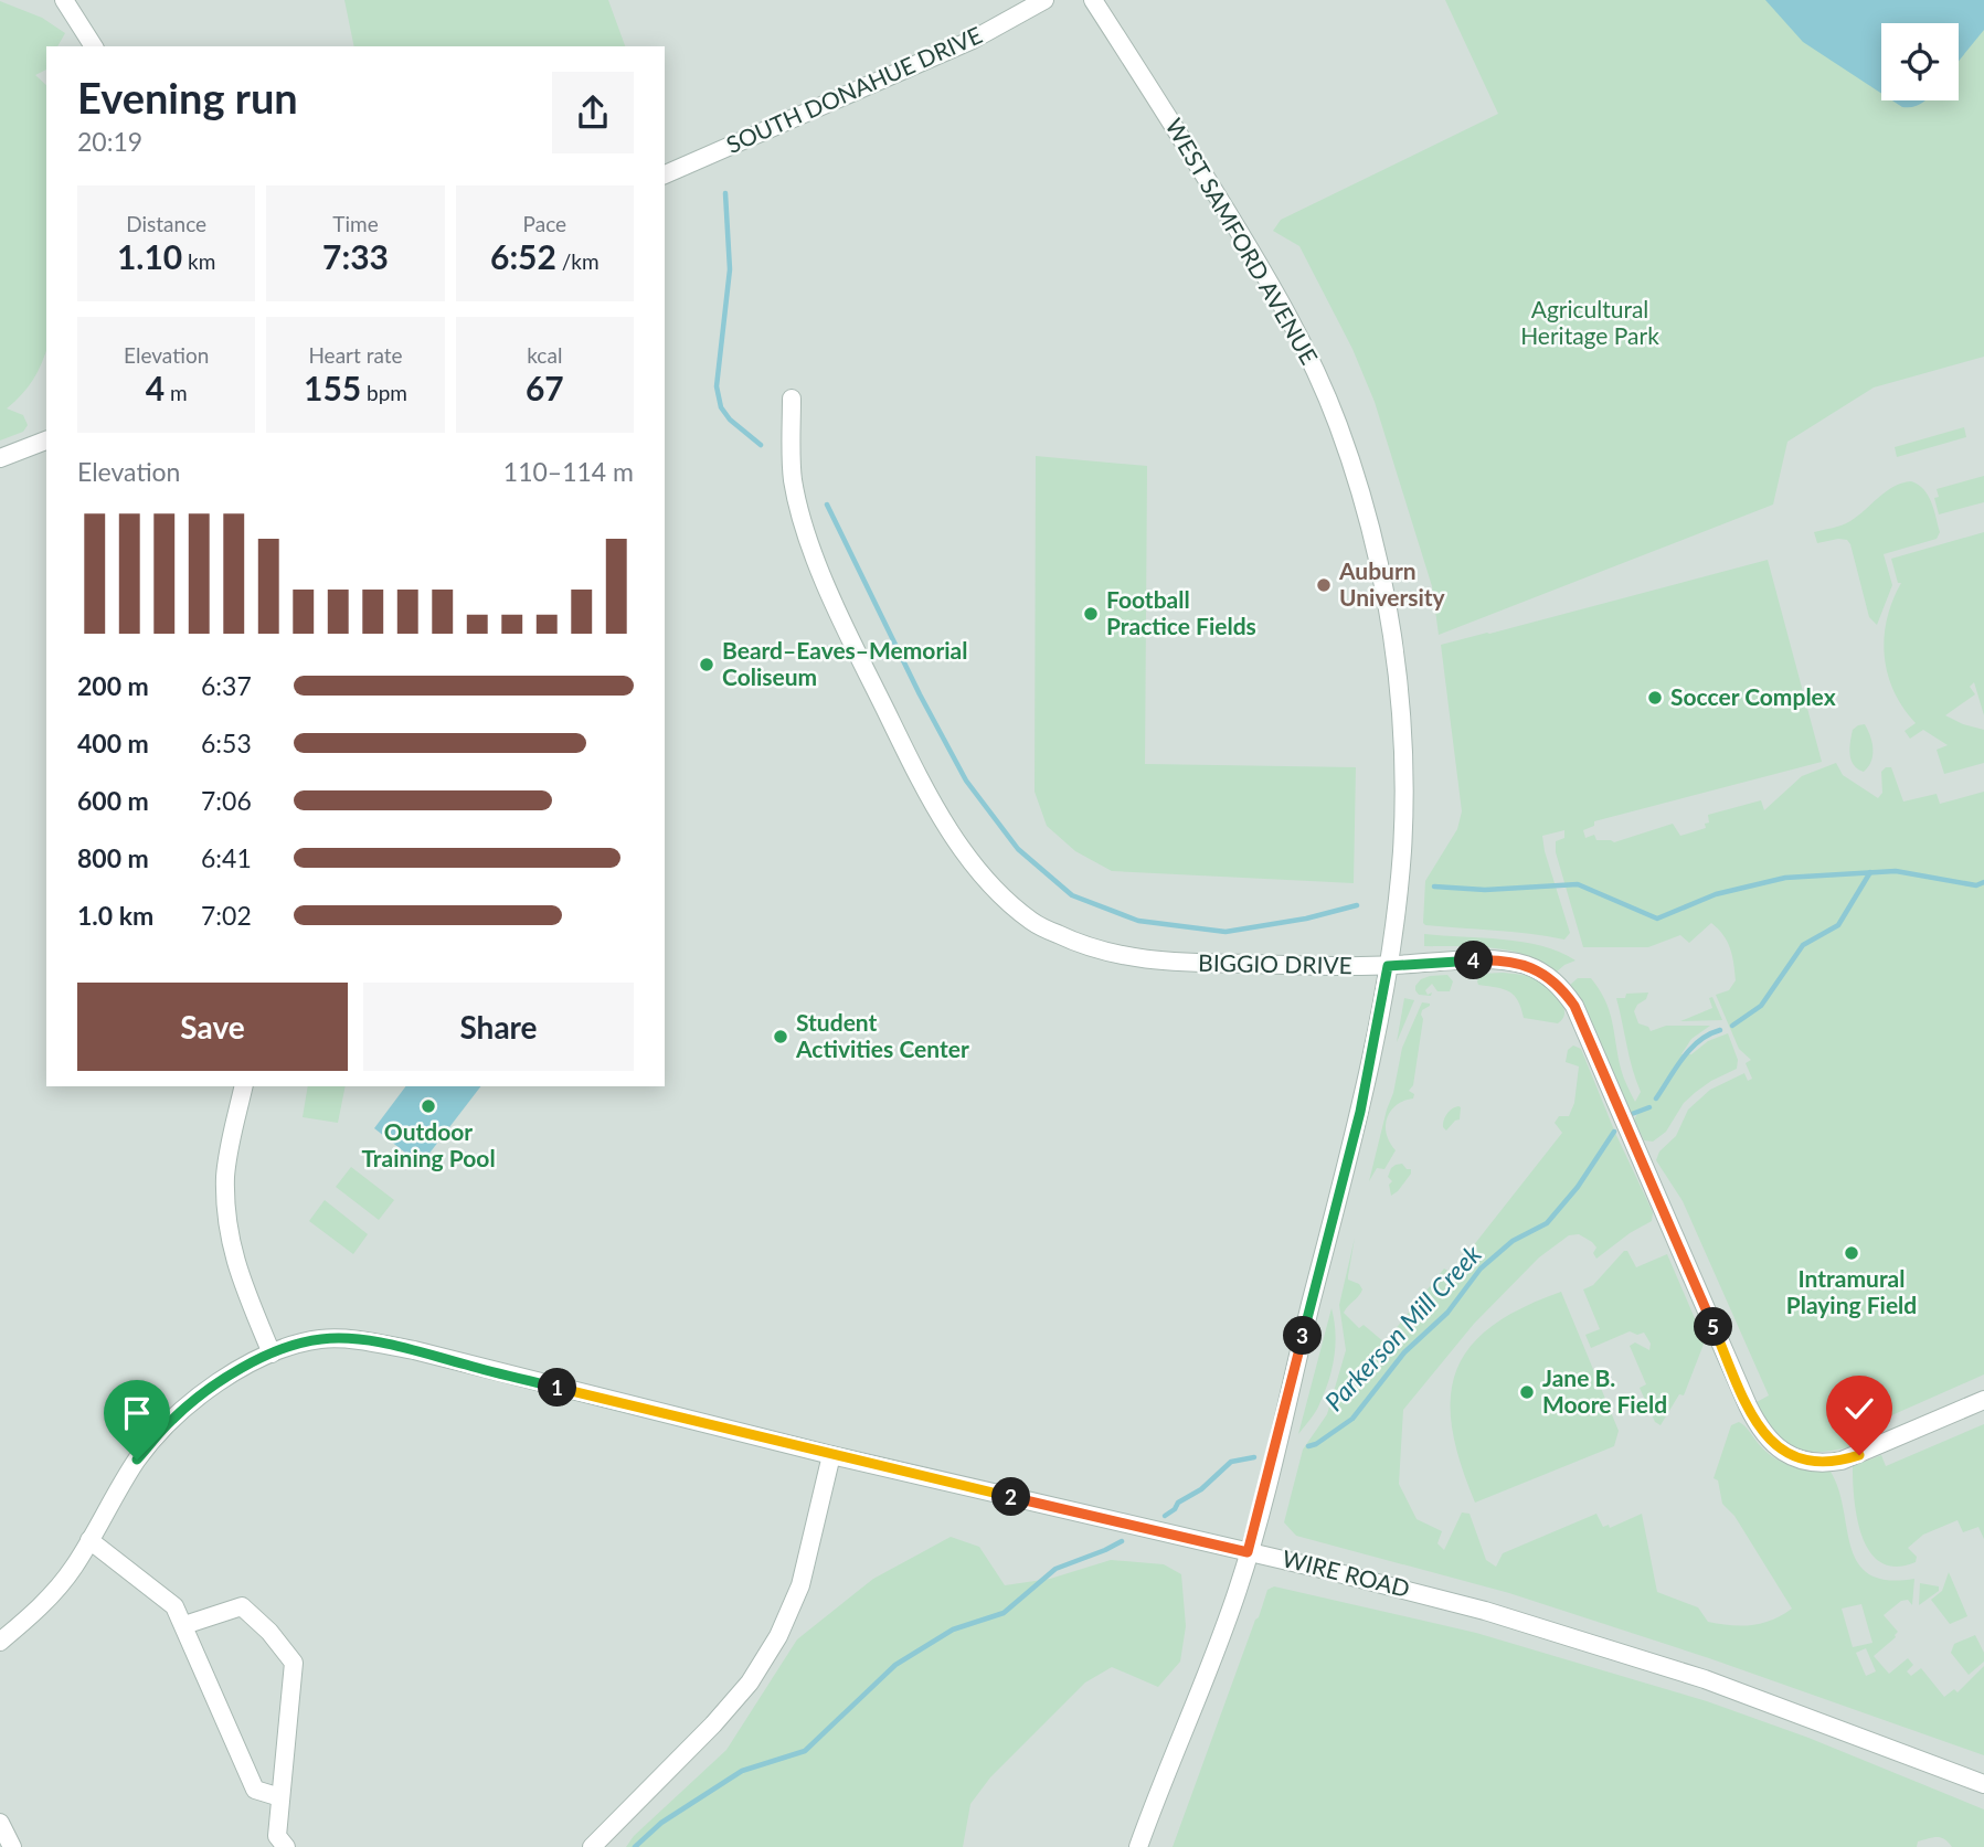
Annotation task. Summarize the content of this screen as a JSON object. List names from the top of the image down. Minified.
{"streets":{"street":["SOUTH DONAHUE DRIVE","WEST SAMFORD AVENUE","BIGGIO DRIVE","WIRE ROAD"]},"crossings":[["WEST SAMFORD AVENUE","BIGGIO DRIVE"],["WEST SAMFORD AVENUE","WIRE ROAD"]],"water":["Parkerson Mill Creek"],"parks":["Agricultural Heritage Park"],"places":["Auburn University","Football Practice Fields","Beard–Eaves–Memorial Coliseum","Soccer Complex","Student Activities Center","Outdoor Training Pool","Intramural Playing Field","Jane B. Moore Field"],"page":{"heading":["Evening run","20:19"],"stats":[["Distance","1.10 km"],["Time","7:33"],["Pace","6:52 /km"],["Elevation","4 m"],["Heart rate","155 bpm"],["kcal","67"]],"chart":["Elevation","110–114 m"],"list":[{"name":"200 m","note":"6:37"},{"name":"400 m","note":"6:53"},{"name":"600 m","note":"7:06"},{"name":"800 m","note":"6:41"},{"name":"1.0 km","note":"7:02"}],"pins":["4","5","3","1","2"],"buttons":["Save","Share"]}}
